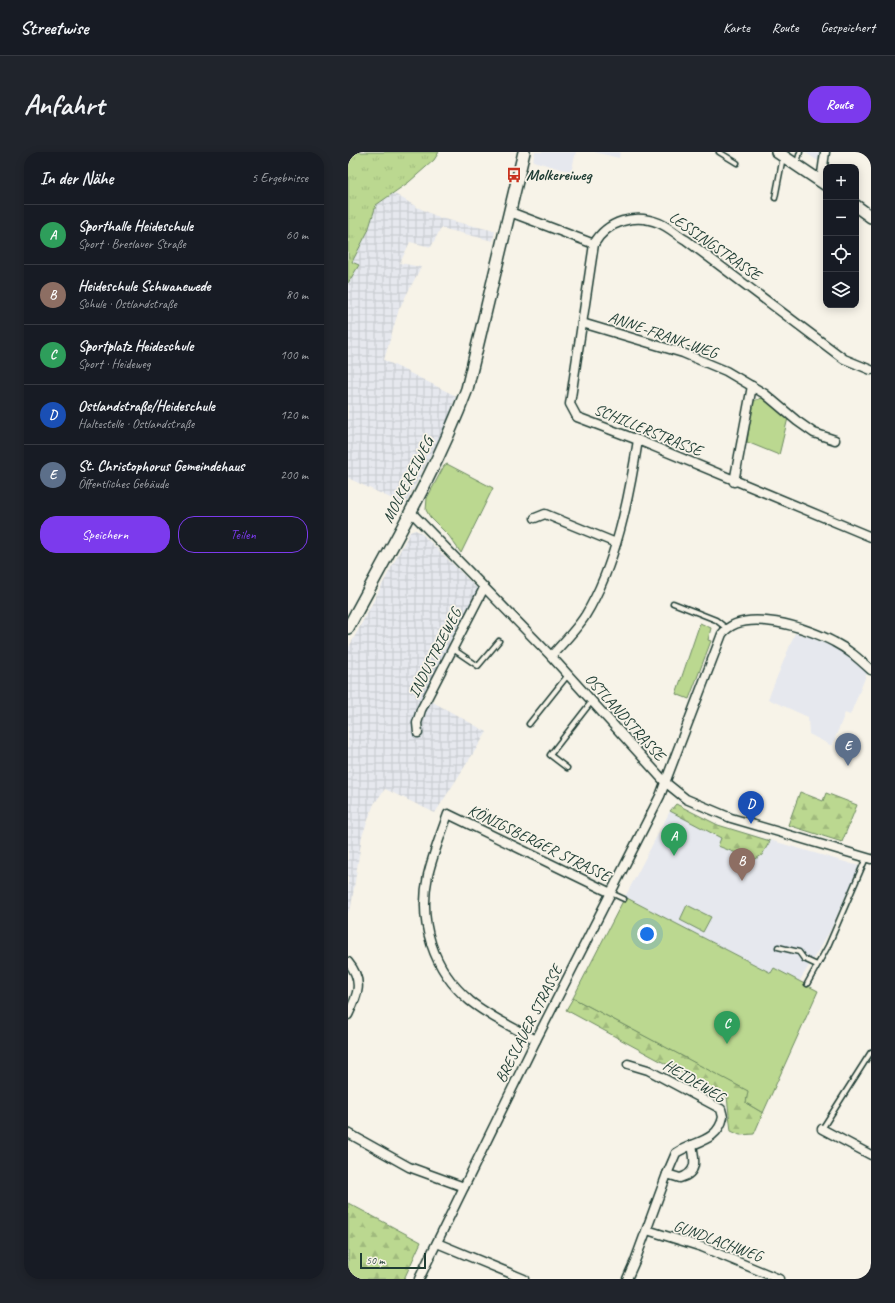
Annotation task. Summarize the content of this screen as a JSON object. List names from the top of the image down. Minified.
{"streets":{"main road":["MOLKEREIWEG"],"street":["LESSINGSTRASSE","ANNE-FRANK-WEG","SCHILLERSTRASSE","INDUSTRIEWEG","OSTLANDSTRASSE","KÖNIGSBERGER STRASSE","BRESLAUER STRASSE","HEIDEWEG","GUNDLACHWEG"]},"crossings":[["LESSINGSTRASSE","SCHILLERSTRASSE"],["ANNE-FRANK-WEG","SCHILLERSTRASSE"],["MOLKEREIWEG","OSTLANDSTRASSE"],["INDUSTRIEWEG","OSTLANDSTRASSE"],["OSTLANDSTRASSE","BRESLAUER STRASSE"],["KÖNIGSBERGER STRASSE","BRESLAUER STRASSE"],["HEIDEWEG","GUNDLACHWEG"]],"places":{"bus stop":["Molkereiweg"]},"scale_bar":"50 m","page":{"header":"Streetwise","nav":["Karte","Route","Gespeichert"],"buttons":["Route",["Speichern","Teilen"]],"title":"Anfahrt","heading":["In der Nähe","5 Ergebnisse"],"map_buttons":["+","−"],"list":[{"mark":"A","name":"Sporthalle Heideschule","note":"Sport · Breslauer Straße","value":"60 m"},{"mark":"B","name":"Heideschule Schwanewede","note":"Schule · Ostlandstraße","value":"80 m"},{"mark":"C","name":"Sportplatz Heideschule","note":"Sport · Heideweg","value":"100 m"},{"mark":"D","name":"Ostlandstraße/Heideschule","note":"Haltestelle · Ostlandstraße","value":"120 m"},{"mark":"E","name":"St. Christophorus Gemeindehaus","note":"Öffentliches Gebäude","value":"200 m"}],"pins":["E","D","A","B","C"],"scale":"50 m"}}
